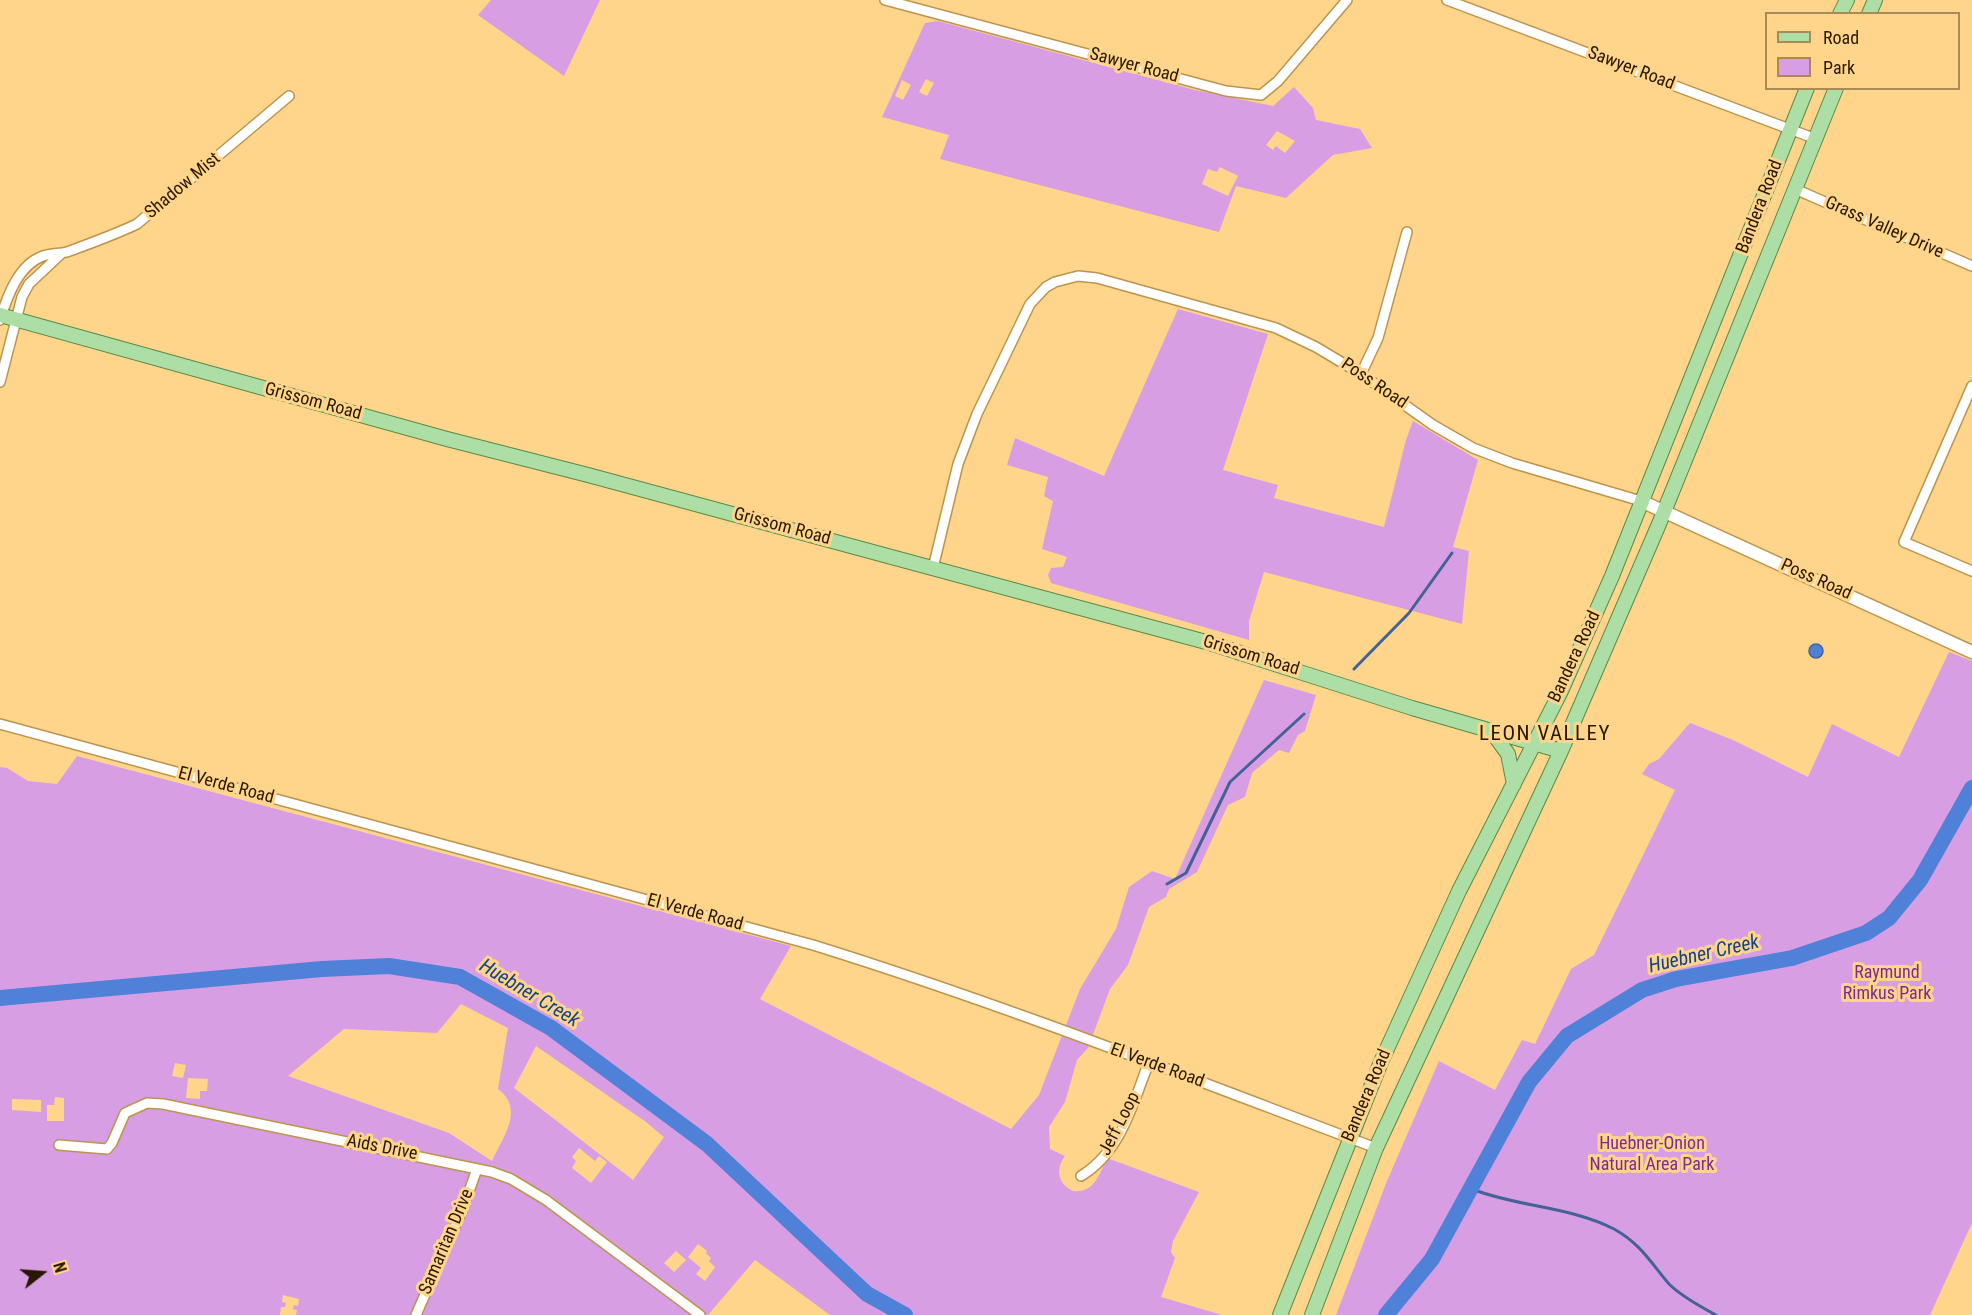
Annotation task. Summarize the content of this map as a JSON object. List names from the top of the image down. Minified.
{"streets":{"main road":["Bandera Road","Grissom Road"],"street":["Sawyer Road","Shadow Mist","Grass Valley Drive","Poss Road","El Verde Road","Jeff Loop","Aids Drive","Samaritan Drive"]},"crossings":[["Sawyer Road","Bandera Road"],["Shadow Mist","Grissom Road"],["Bandera Road","Grass Valley Drive"],["Bandera Road","Poss Road"],["Bandera Road","Grissom Road"],["Bandera Road","El Verde Road"],["Poss Road","Grissom Road"],["El Verde Road","Jeff Loop"],["Aids Drive","Samaritan Drive"]],"districts":["LEON VALLEY"],"water":["Huebner Creek"],"parks":["Raymund Rimkus Park","Huebner-Onion Natural Area Park"],"legend":["Road","Park"],"north":"right"}
